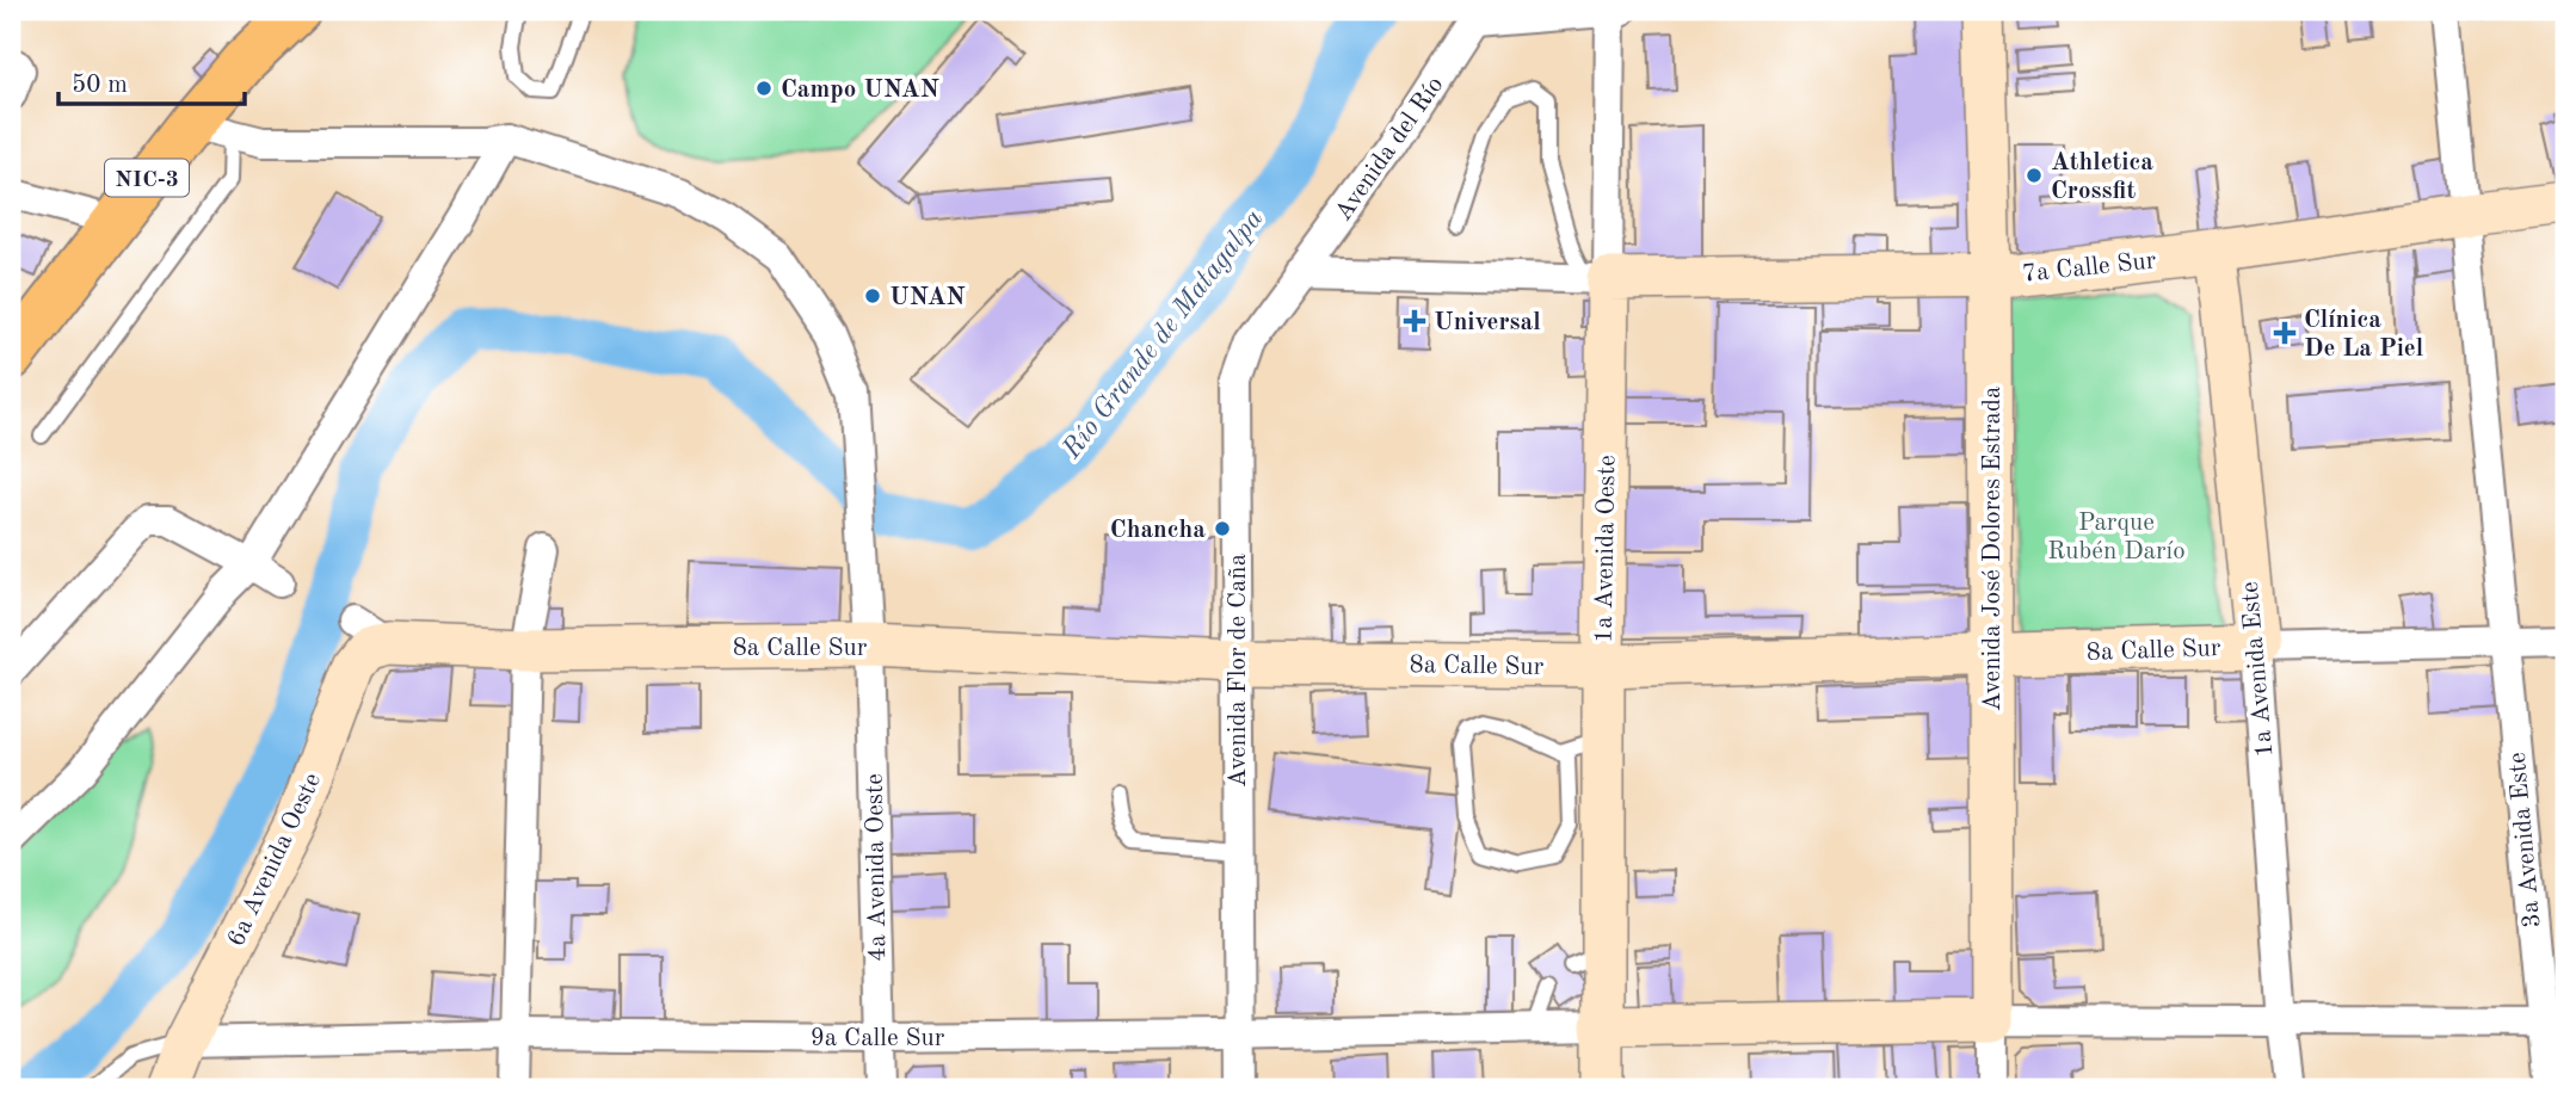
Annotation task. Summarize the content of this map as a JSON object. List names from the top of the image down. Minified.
{"streets":{"main road":["NIC-3"],"street":["Avenida del Río","7a Calle Sur","1a Avenida Oeste","Avenida José Dolores Estrada","8a Calle Sur","1a Avenida Este","Avenida Flor de Caña","3a Avenida Este","6a Avenida Oeste","4a Avenida Oeste","9a Calle Sur"]},"crossings":[["Avenida del Río","Avenida Flor de Caña"],["7a Calle Sur","1a Avenida Oeste"],["7a Calle Sur","Avenida José Dolores Estrada"],["7a Calle Sur","1a Avenida Este"],["7a Calle Sur","3a Avenida Este"],["1a Avenida Oeste","8a Calle Sur"],["1a Avenida Oeste","9a Calle Sur"],["Avenida José Dolores Estrada","8a Calle Sur"],["8a Calle Sur","1a Avenida Este"],["8a Calle Sur","Avenida Flor de Caña"],["8a Calle Sur","3a Avenida Este"],["8a Calle Sur","6a Avenida Oeste"],["8a Calle Sur","4a Avenida Oeste"],["Avenida Flor de Caña","9a Calle Sur"],["6a Avenida Oeste","9a Calle Sur"],["4a Avenida Oeste","9a Calle Sur"]],"water":["Río Grande de Matagalpa"],"parks":["Parque Rubén Darío"],"places":{"other":["Campo UNAN","Athletica Crossfit","UNAN","Chancha"],"health":["Universal","Clínica De La Piel"]},"scale_bar":"50 m"}
